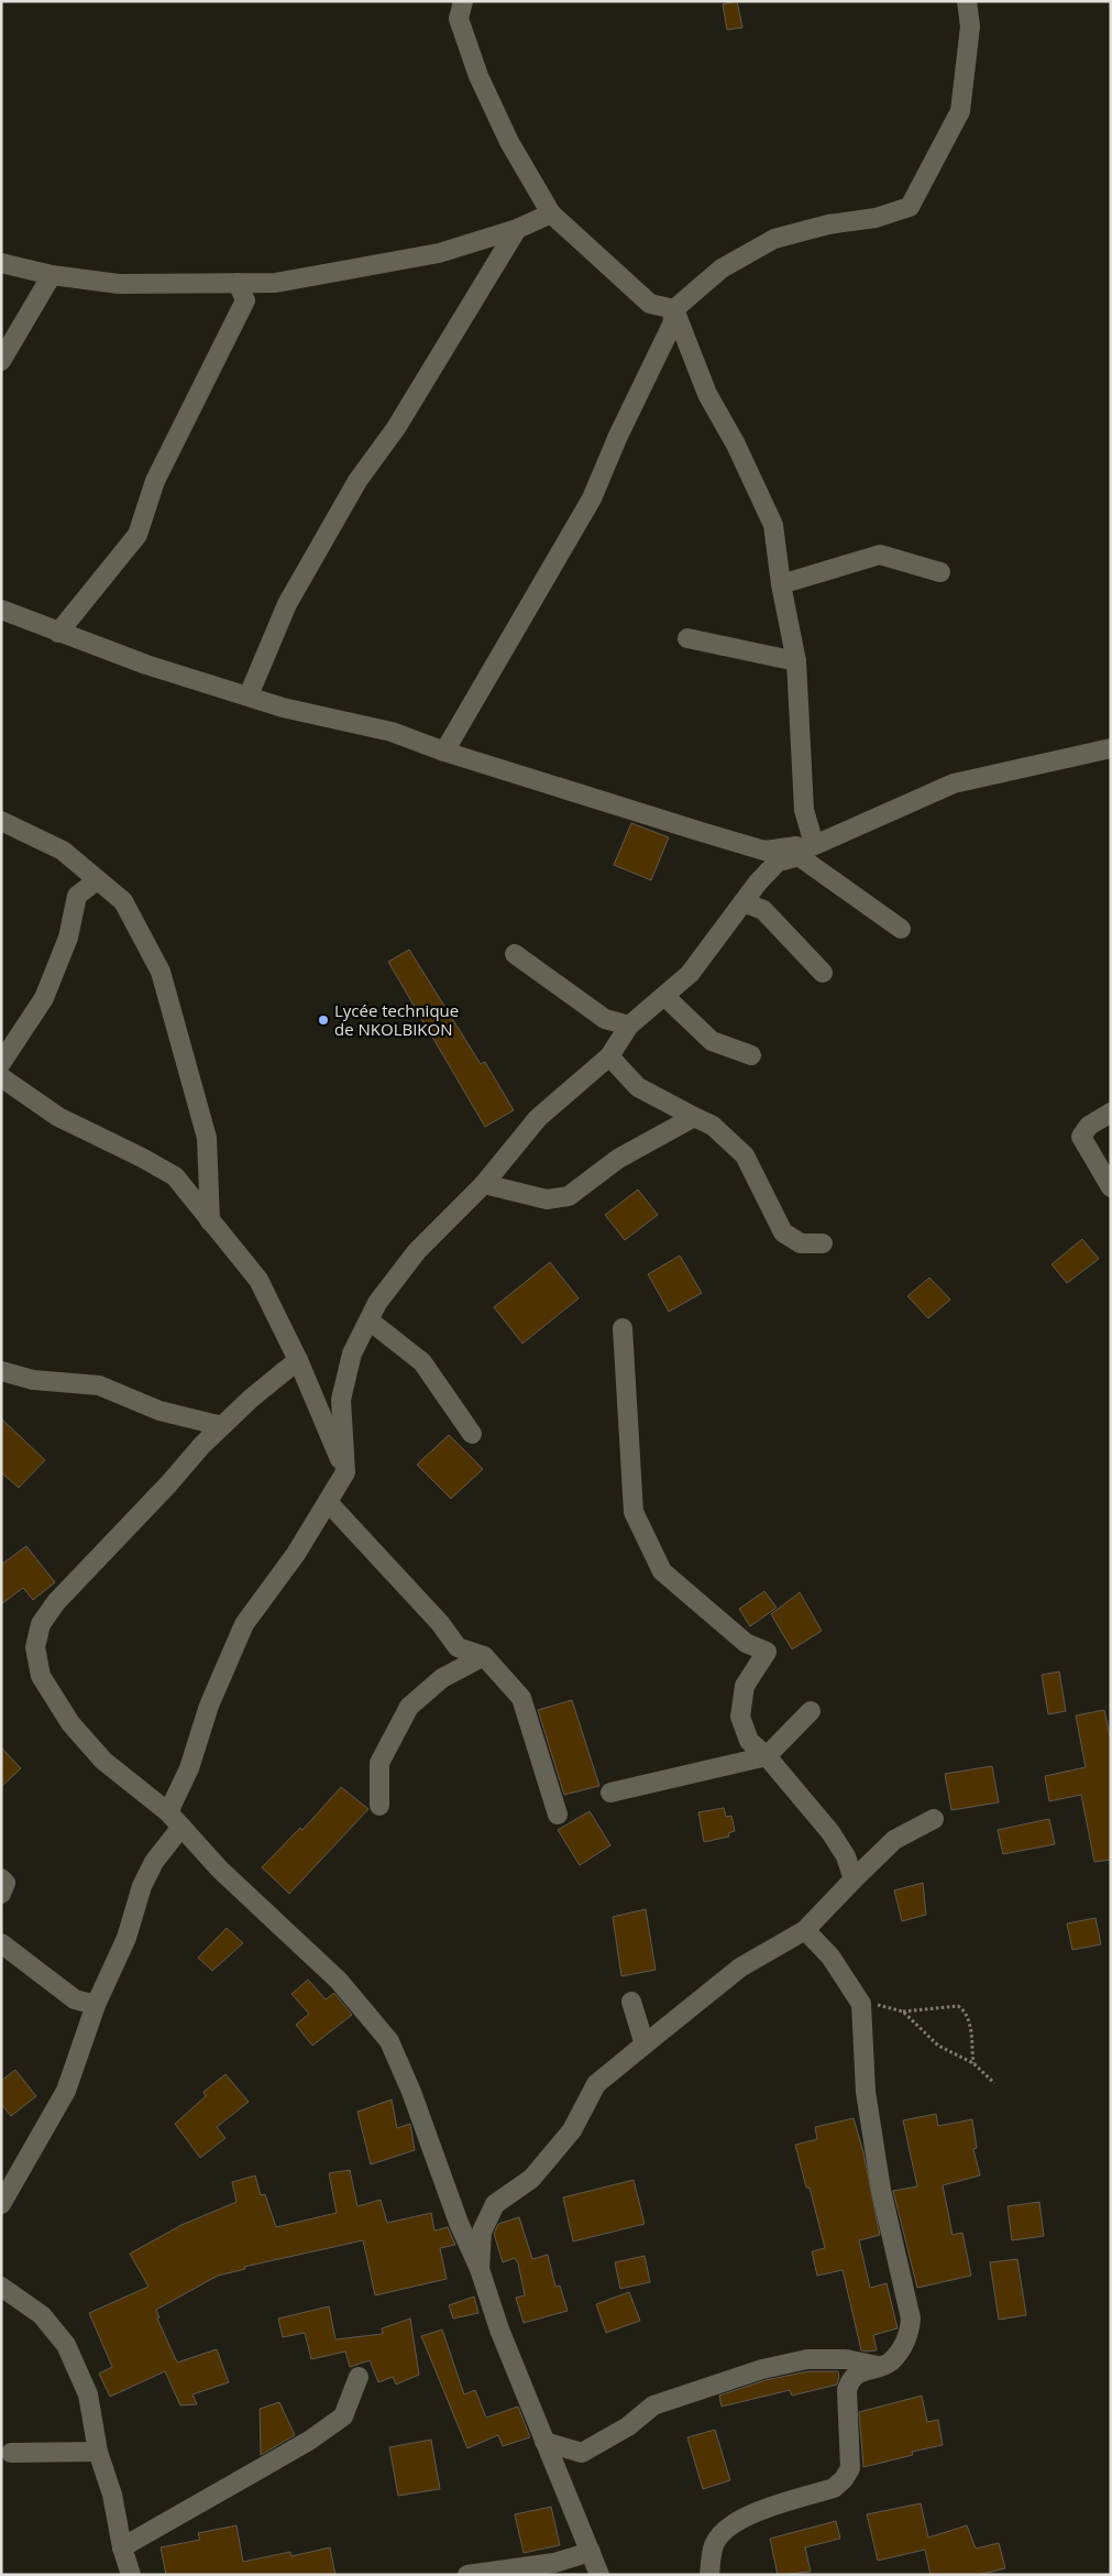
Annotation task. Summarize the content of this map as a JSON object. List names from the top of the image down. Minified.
{"places":["Lycée technique de NKOLBIKON"]}
